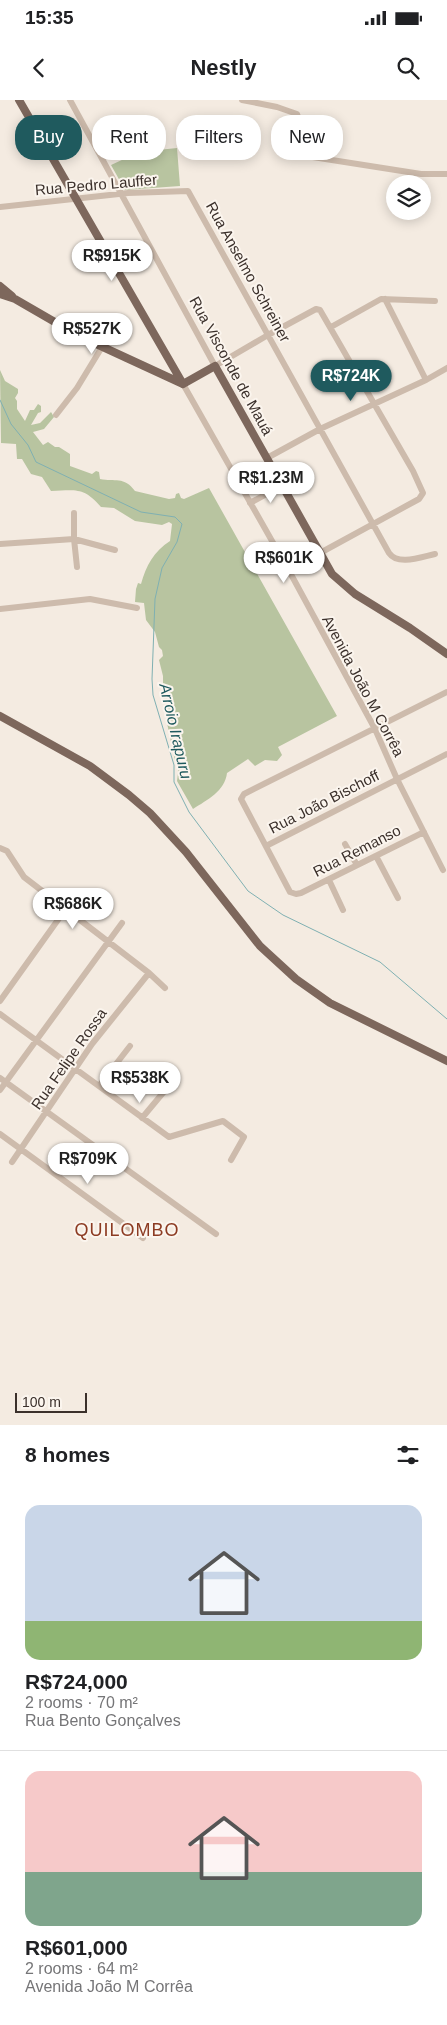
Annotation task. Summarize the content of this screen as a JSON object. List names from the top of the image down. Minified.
{"streets":{"main road":["Rua Visconde de Mauá"],"street":["Rua Pedro Lauffer","Rua Anselmo Schreiner","Avenida João M Corrêa","Rua João Bischoff","Rua Remanso","Rua Felipe Rossa"]},"crossings":[["Rua Pedro Lauffer","Rua Anselmo Schreiner"],["Rua Pedro Lauffer","Rua Visconde de Mauá"],["Avenida João M Corrêa","Rua João Bischoff"],["Avenida João M Corrêa","Rua Remanso"],["Rua João Bischoff","Rua Remanso"]],"districts":["QUILOMBO"],"water":["Arroio Irapuru"],"scale_bar":"100 m","page":{"status":"15:35","header":"Nestly","chip":["Buy","Rent","Filters","New"],"price":["R$915K","R$527K","R$724K","R$1.23M","R$601K","R$686K","R$538K","R$709K"],"scale":"100 m","heading":"8 homes","list":[{"name":"R$724,000","note":"2 rooms · 70 m² · Rua Bento Gonçalves"},{"name":"R$601,000","note":"2 rooms · 64 m² · Avenida João M Corrêa"}]}}
